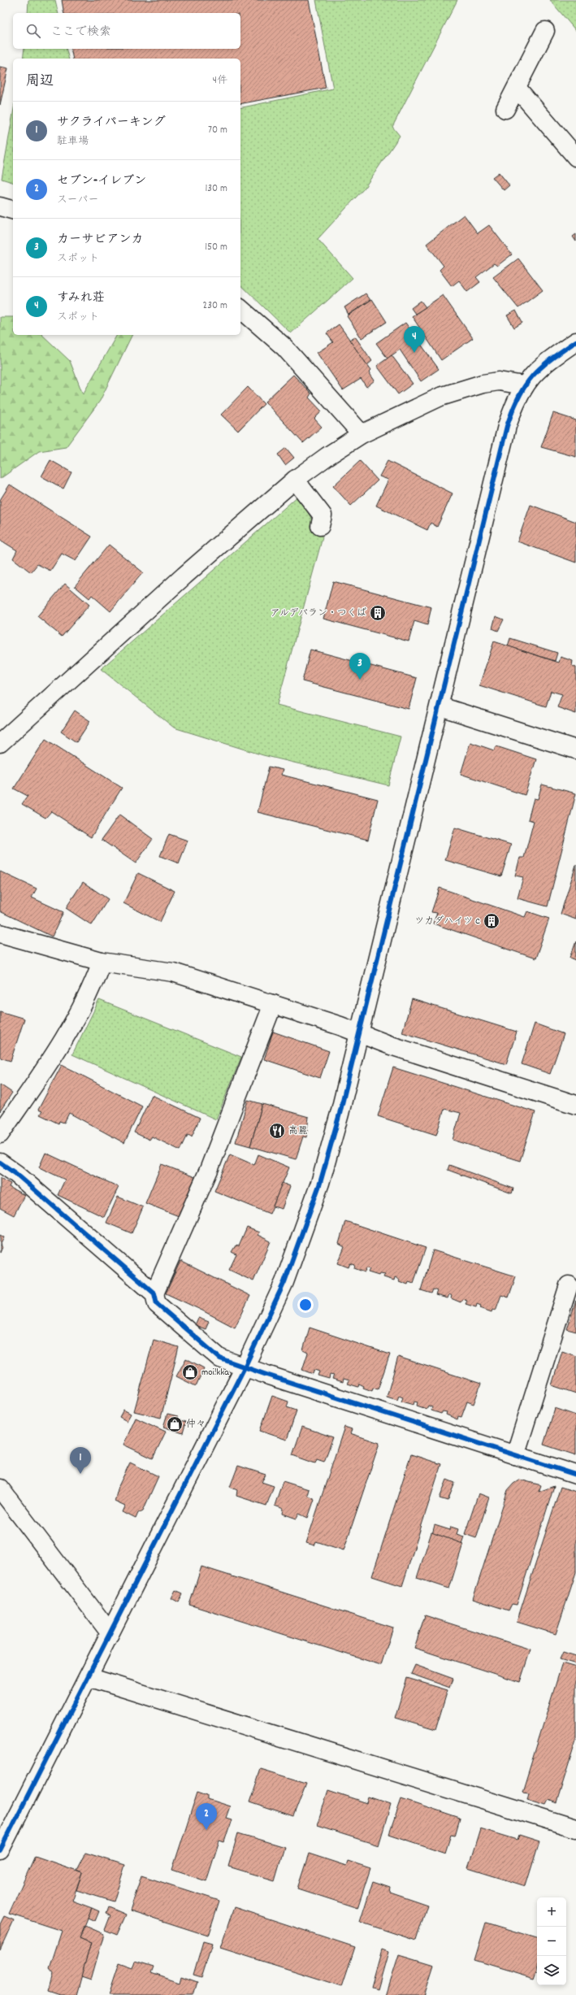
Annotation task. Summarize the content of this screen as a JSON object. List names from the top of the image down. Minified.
{"places":{"building":["アルデバラン・つくば","ツカダハイツ C"],"restaurant":["高麗"],"shop":["moi!kka","仲々"]},"page":{"search":"ここで検索","heading":["周辺","4件"],"list":[{"mark":"1","name":"サクライパーキング","note":"駐車場","value":"70 m"},{"mark":"2","name":"セブン-イレブン","note":"スーパー","value":"130 m"},{"mark":"3","name":"カーサビアンカ","note":"スポット","value":"150 m"},{"mark":"4","name":"すみれ荘","note":"スポット","value":"230 m"}],"pins":["4","3","1","2"],"map_buttons":["+","−"]}}
